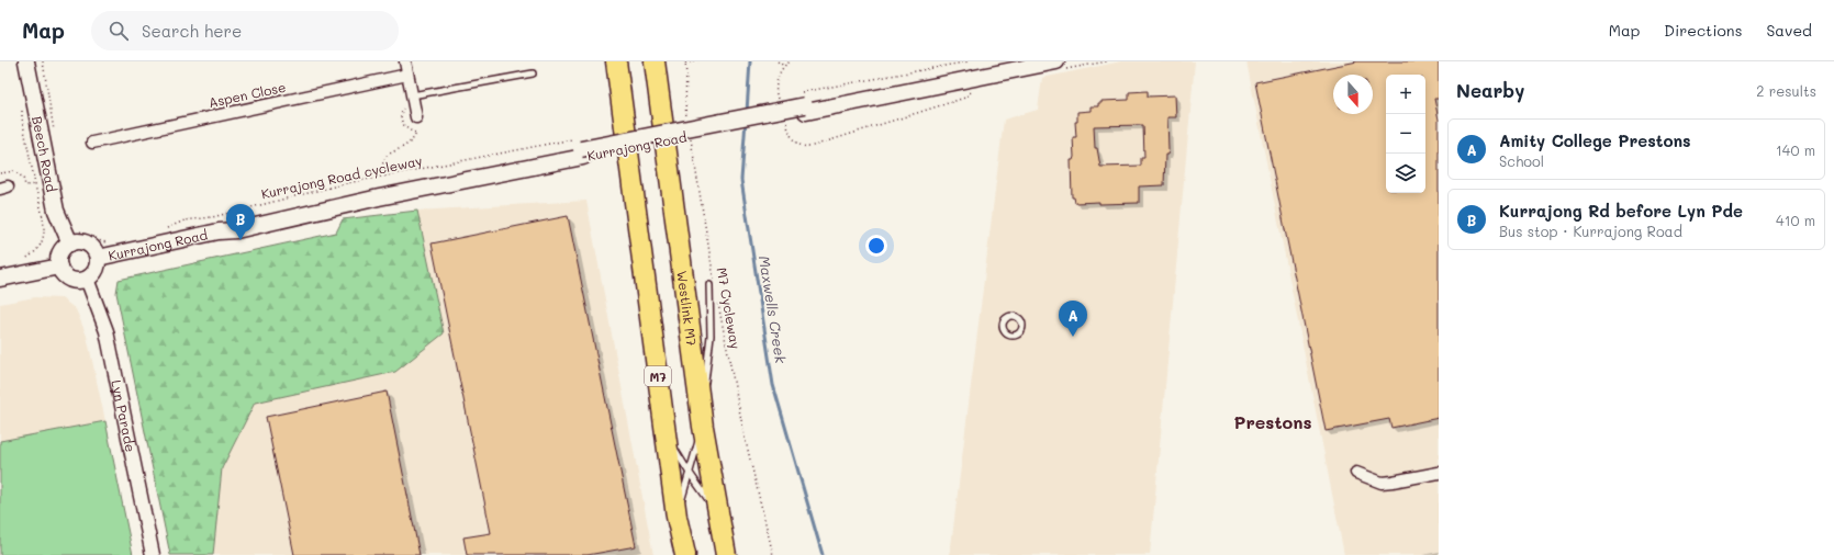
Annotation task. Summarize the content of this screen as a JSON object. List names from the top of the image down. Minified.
{"streets":{"highway":["Westlink M7","M7"],"main road":["Kurrajong Road","Beech Road"],"street":["Aspen Close","Lyn Parade"],"path":["Kurrajong Road cycleway","M7 Cycleway"]},"crossings":[["Kurrajong Road","Beech Road"],["Kurrajong Road","Kurrajong Road cycleway"],["Kurrajong Road","Lyn Parade"],["Beech Road","Lyn Parade"]],"districts":["Prestons"],"water":["Maxwells Creek"],"north":"bottom","page":{"header":"Map","search":"Search here","nav":["Map","Directions","Saved"],"heading":["Nearby","2 results"],"map_buttons":["+","−"],"list":[{"mark":"A","name":"Amity College Prestons","note":"School","value":"140 m"},{"mark":"B","name":"Kurrajong Rd before Lyn Pde","note":"Bus stop · Kurrajong Road","value":"410 m"}],"pins":["B","A"]}}
